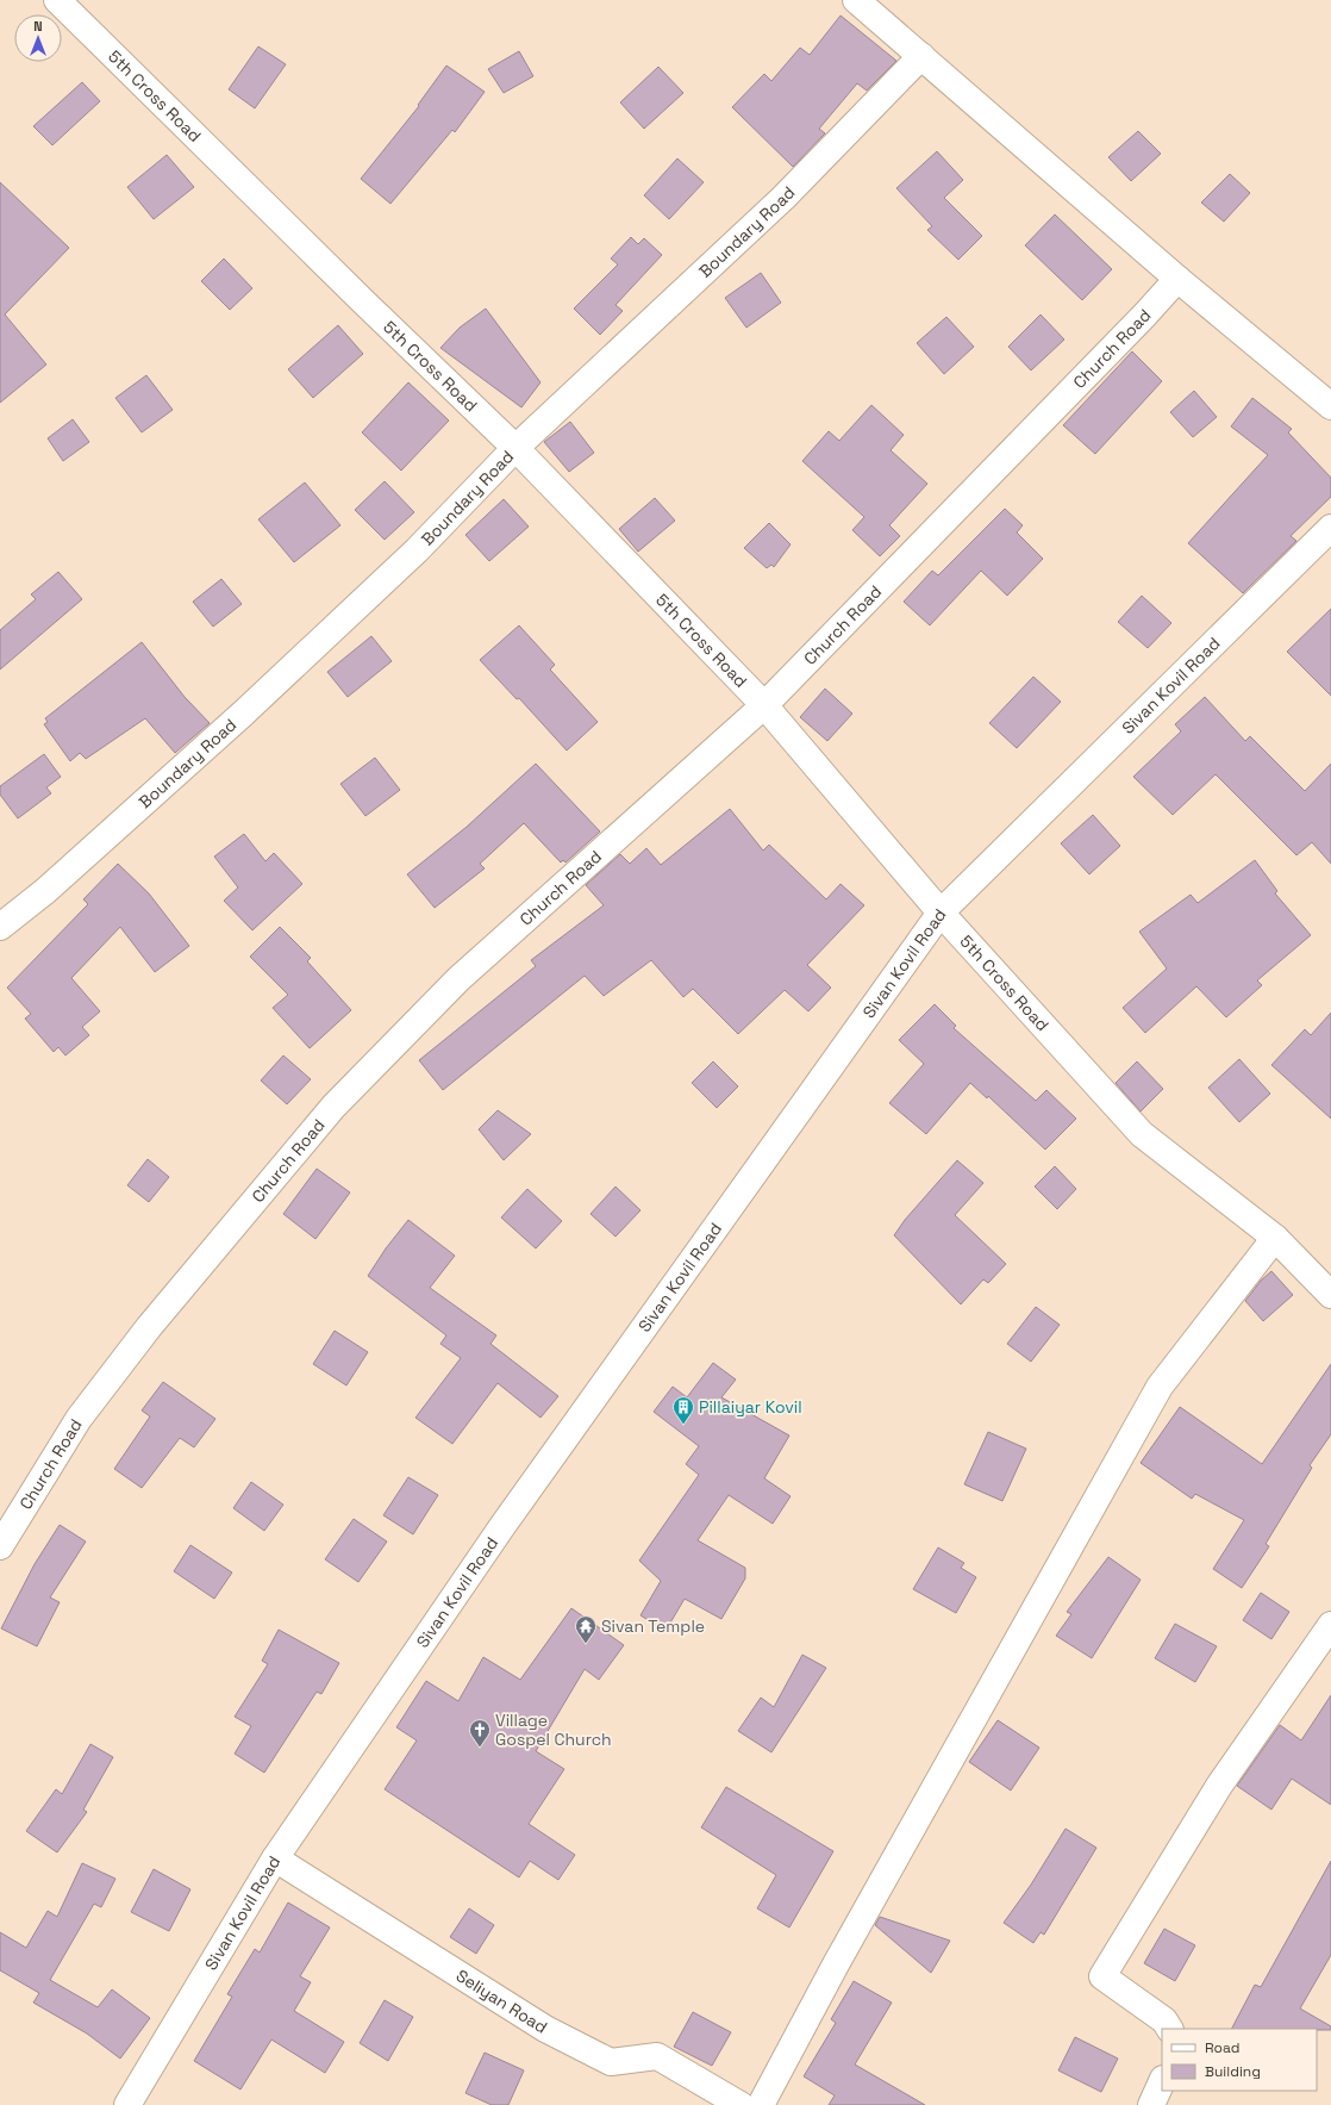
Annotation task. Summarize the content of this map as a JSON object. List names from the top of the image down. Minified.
{"streets":{"street":["5th Cross Road","Boundary Road","Church Road","Sivan Kovil Road","Seliyan Road"]},"crossings":[["5th Cross Road","Boundary Road"],["5th Cross Road","Church Road"],["5th Cross Road","Sivan Kovil Road"],["Sivan Kovil Road","Seliyan Road"]],"places":{"building":["Pillaiyar Kovil"],"temple":["Sivan Temple"],"church":["Village Gospel Church"]},"legend":["Road","Building"],"north":"top"}
